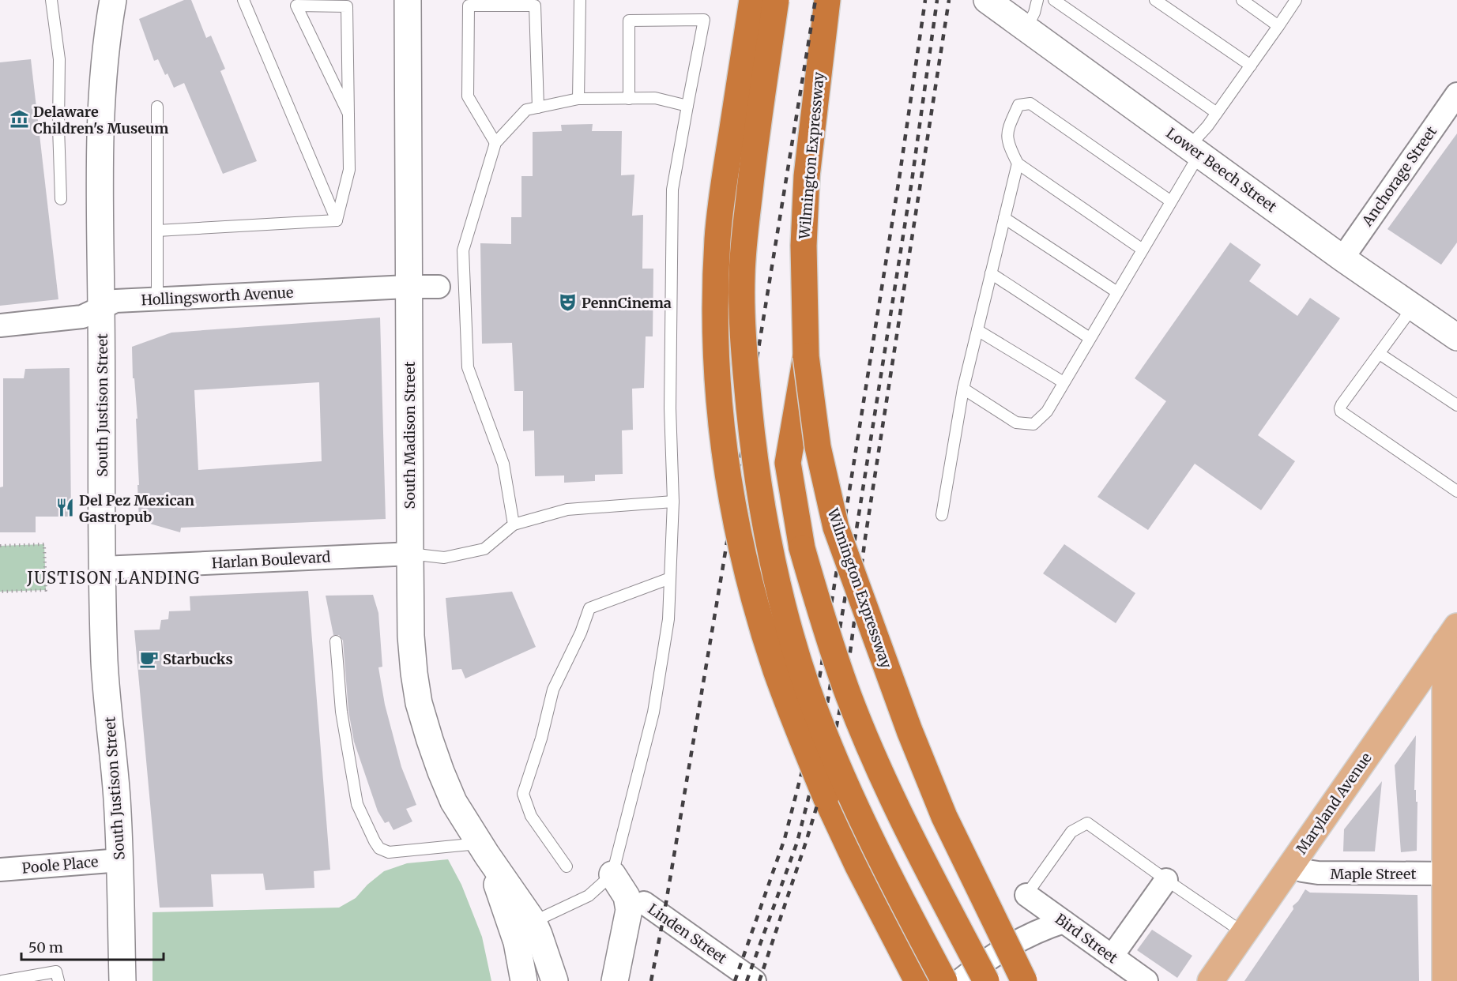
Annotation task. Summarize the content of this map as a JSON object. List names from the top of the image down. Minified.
{"streets":{"highway":["Wilmington Expressway"],"main road":["Maryland Avenue"],"street":["Lower Beech Street","Anchorage Street","Hollingsworth Avenue","South Justison Street","South Madison Street","Harlan Boulevard","Poole Place","Maple Street","Linden Street","Bird Street"]},"crossings":[["Lower Beech Street","Anchorage Street"],["Hollingsworth Avenue","South Justison Street"],["Hollingsworth Avenue","South Madison Street"],["South Justison Street","Harlan Boulevard"],["South Justison Street","Poole Place"],["South Madison Street","Harlan Boulevard"],["Maryland Avenue","Maple Street"]],"districts":["JUSTISON LANDING"],"places":{"museum":["Delaware Children's Museum"],"theatre":["PennCinema"],"restaurant":["Del Pez Mexican Gastropub"],"cafe":["Starbucks"]},"scale_bar":"50 m"}
